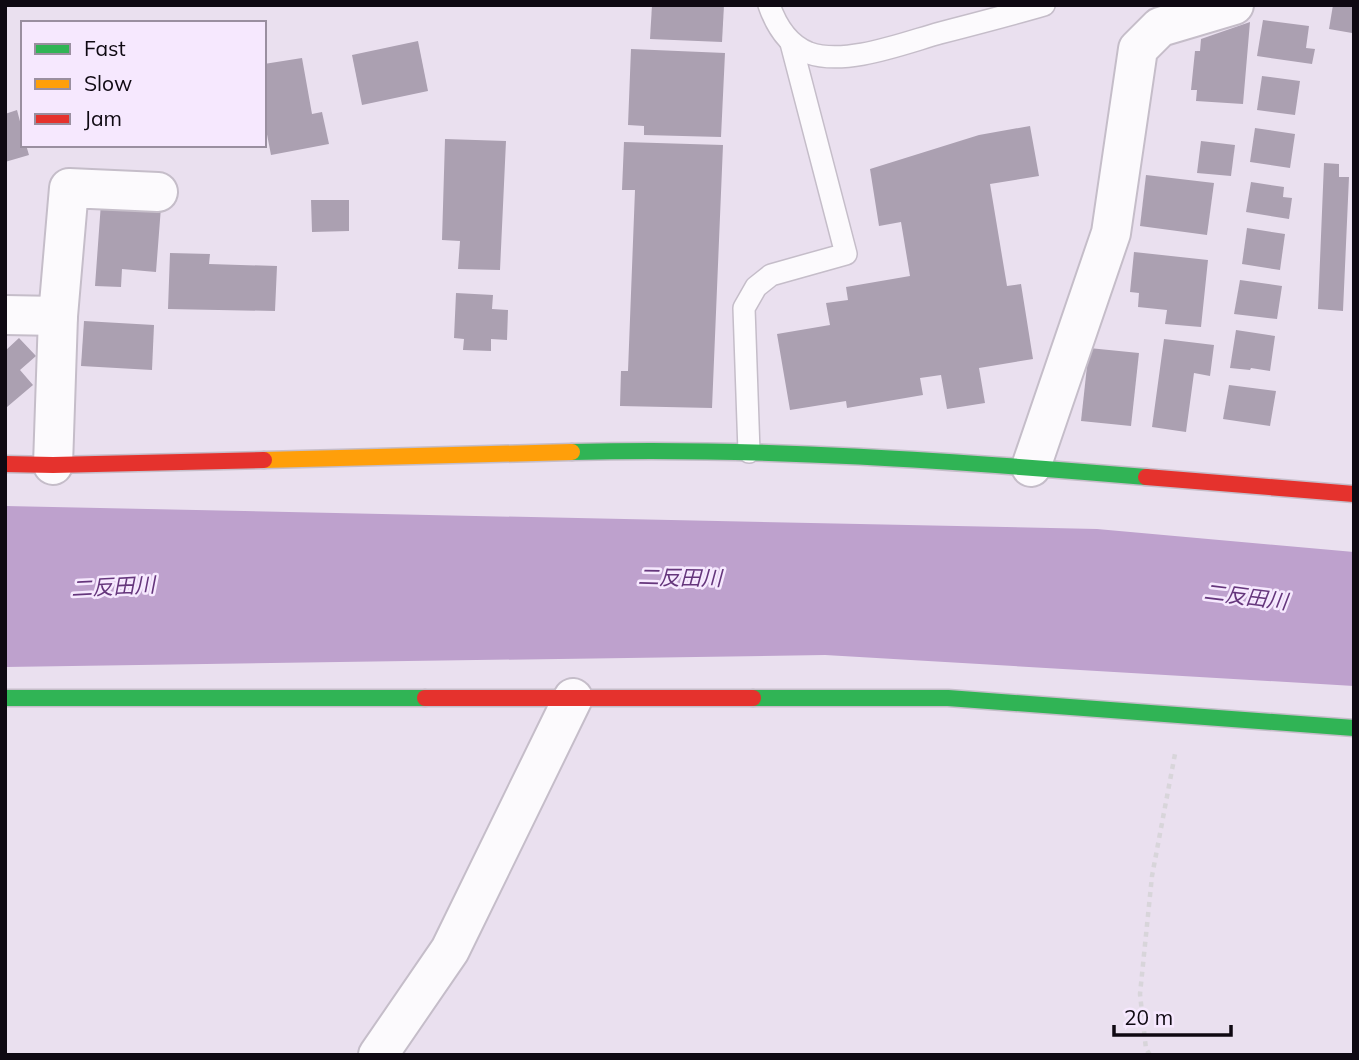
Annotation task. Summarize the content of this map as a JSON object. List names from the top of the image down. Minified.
{"water":["二反田川"],"legend":["Fast","Slow","Jam"],"scale_bar":"20 m"}
